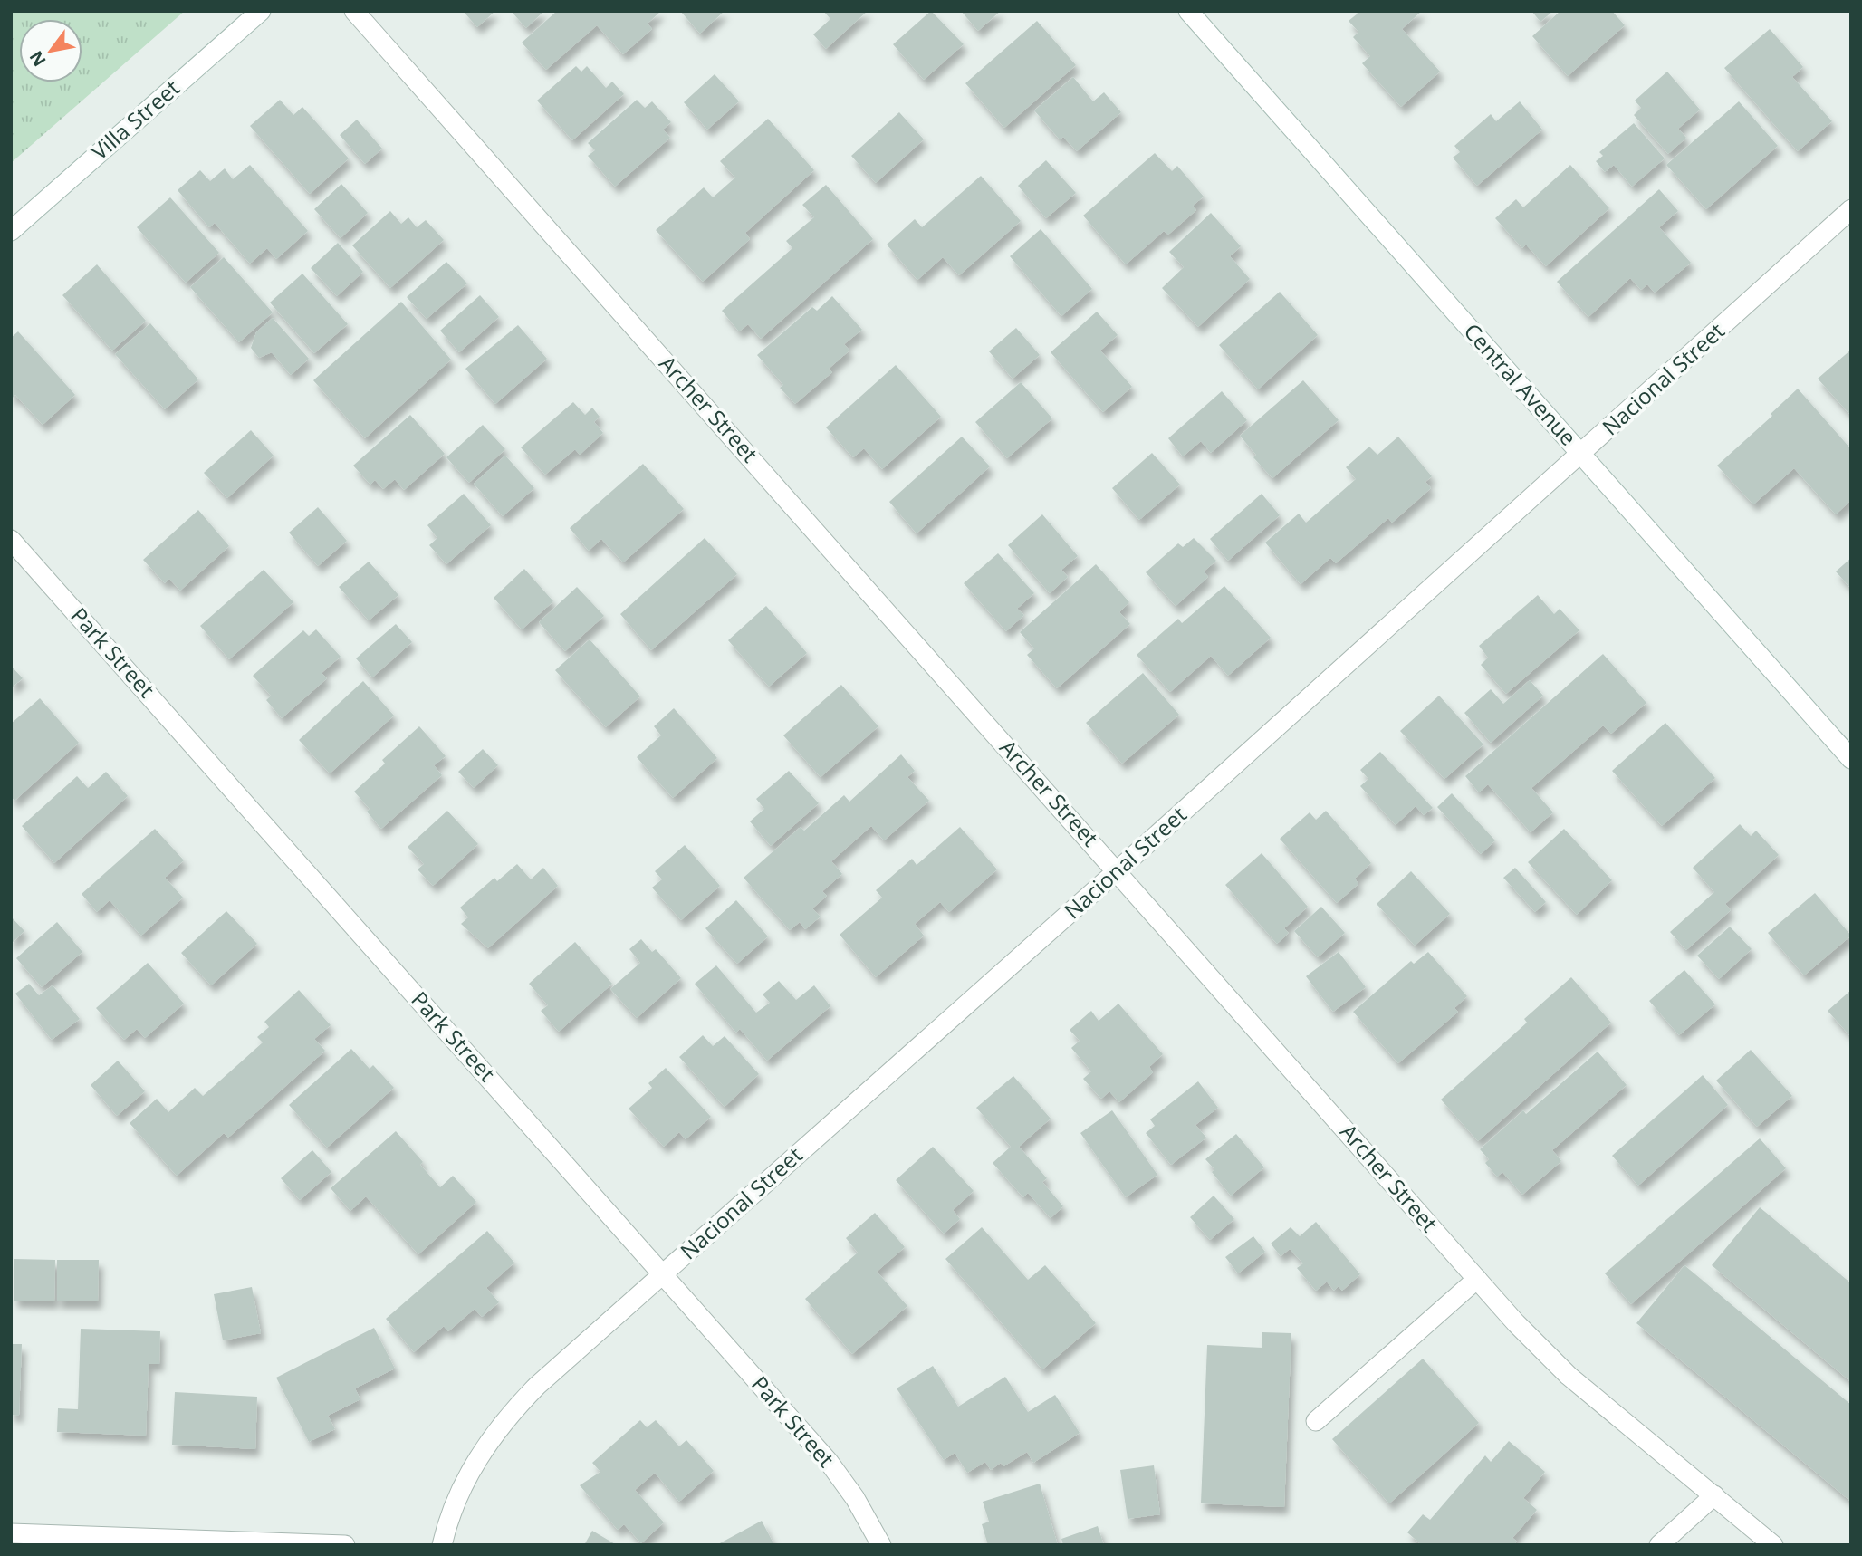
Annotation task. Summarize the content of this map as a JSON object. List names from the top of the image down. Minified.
{"streets":{"street":["Villa Street","Nacional Street","Central Avenue","Archer Street","Park Street"]},"crossings":[["Nacional Street","Central Avenue"],["Nacional Street","Archer Street"],["Nacional Street","Park Street"]],"north":"bottom left"}
